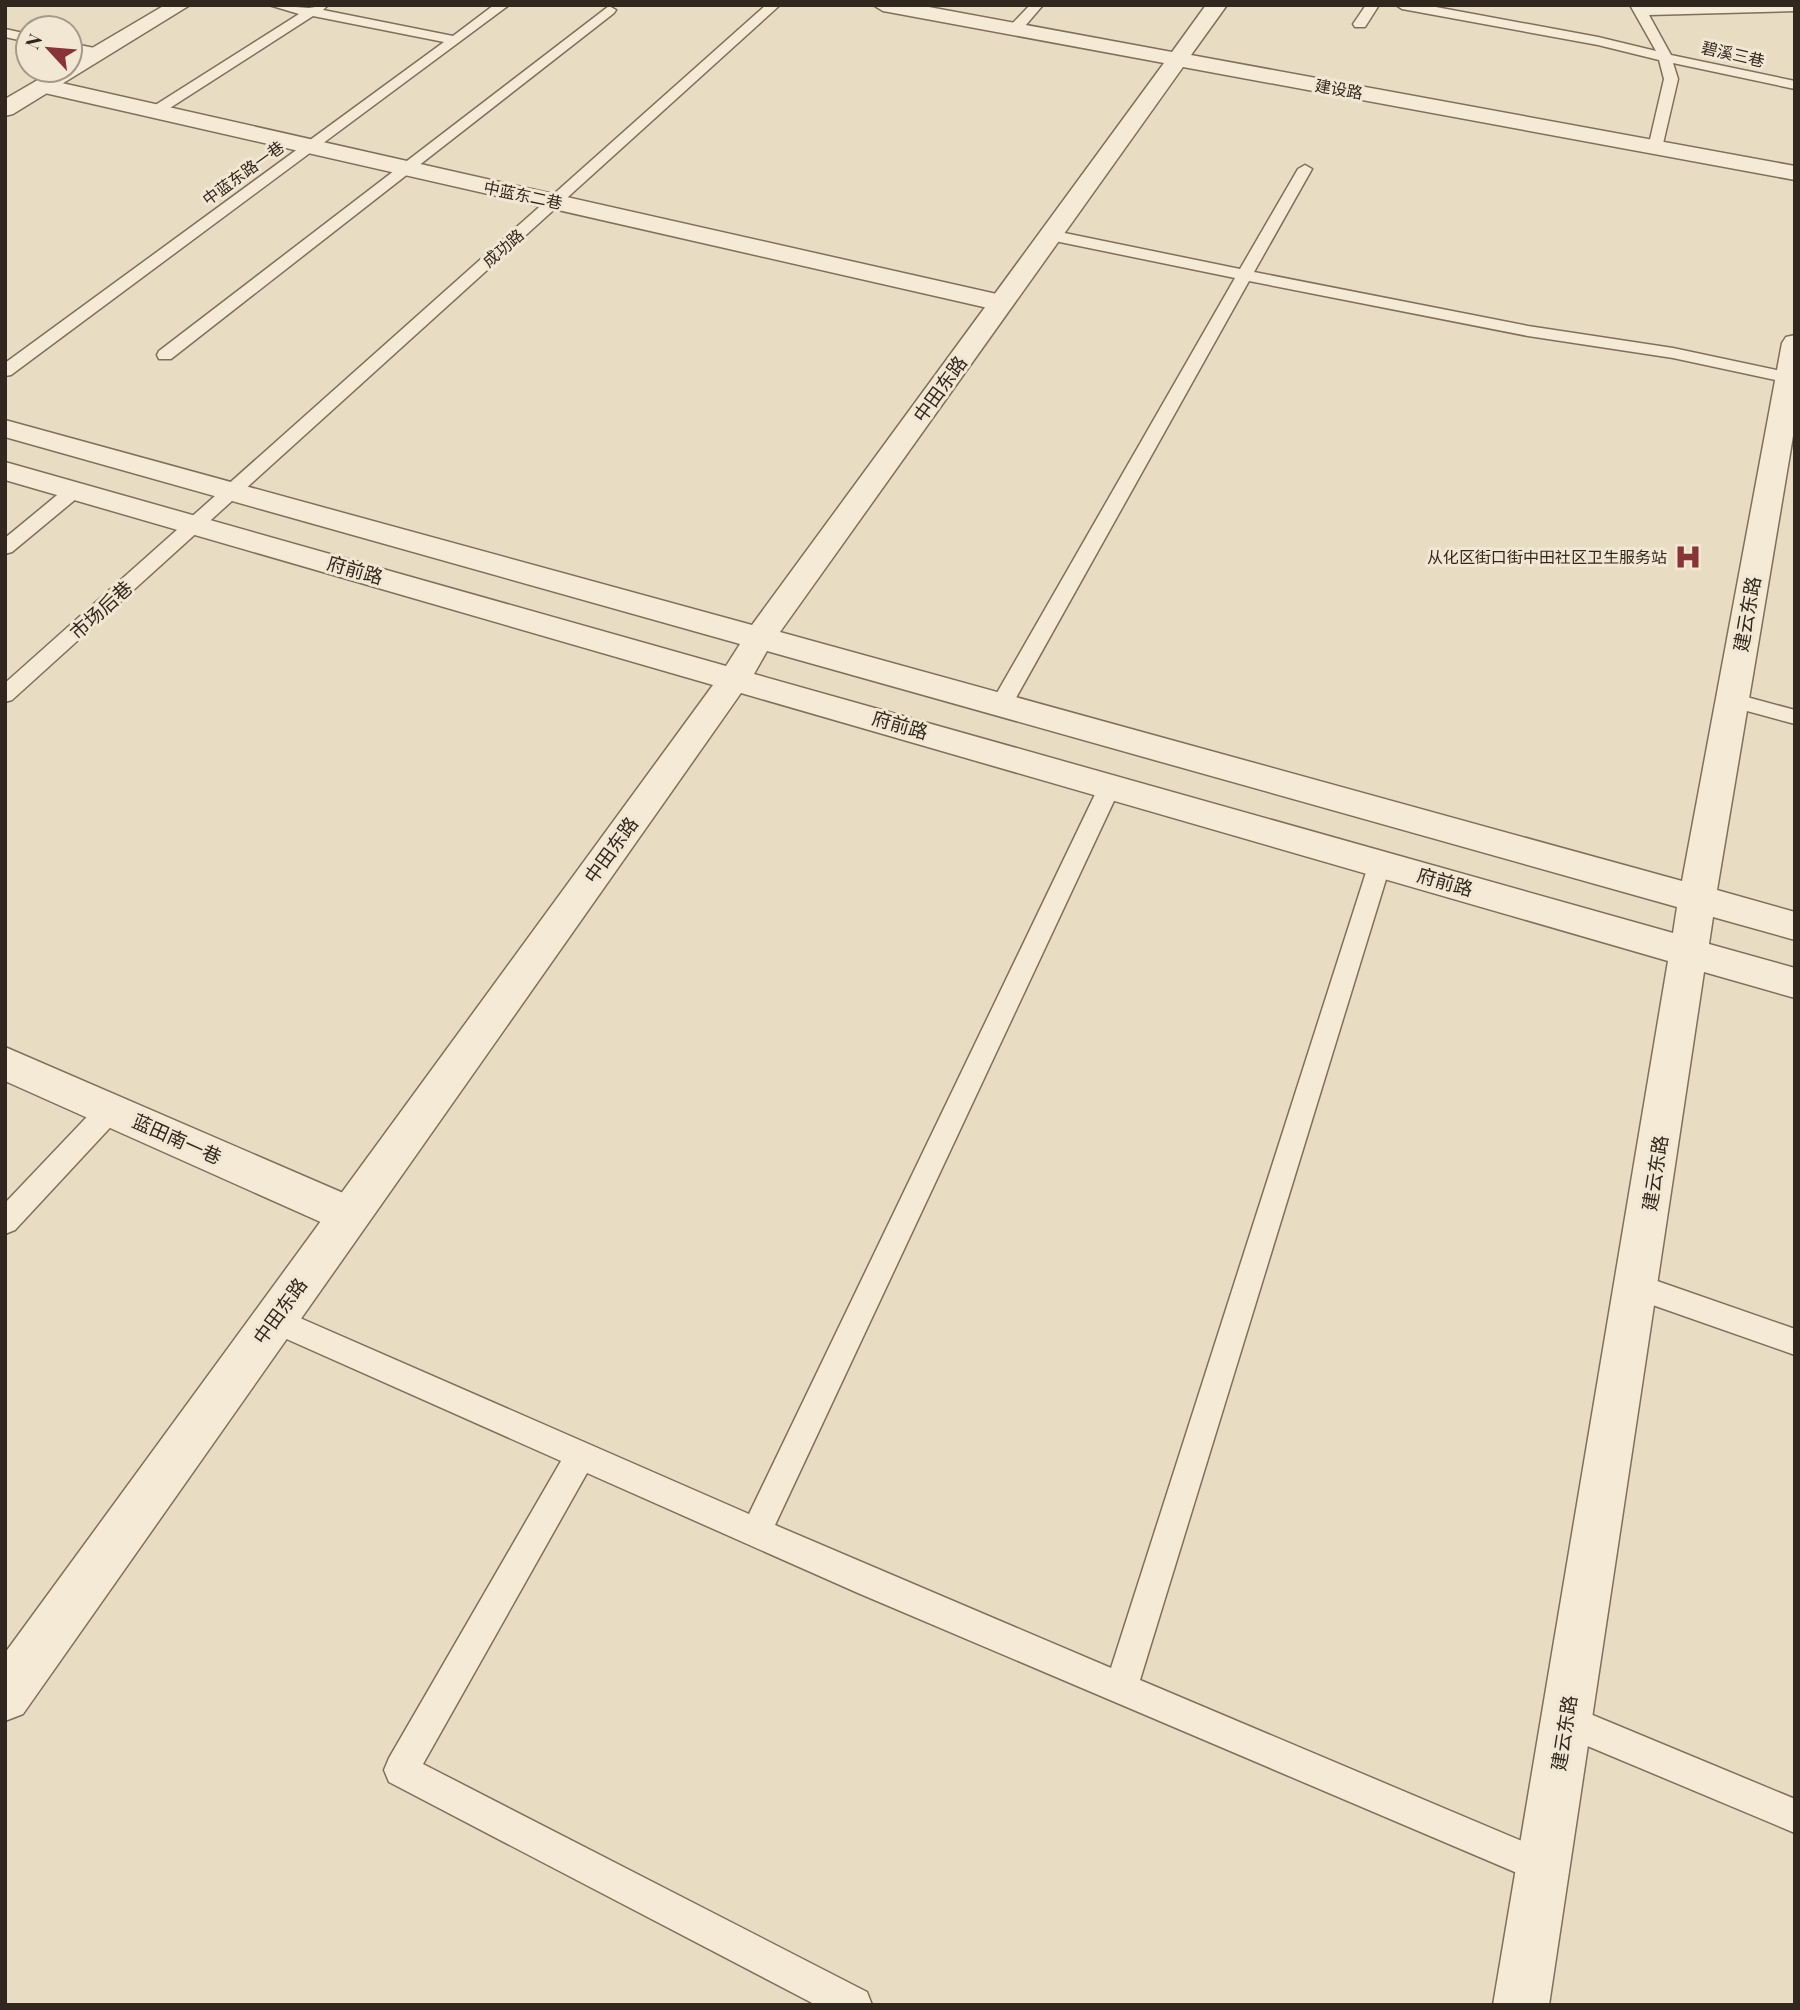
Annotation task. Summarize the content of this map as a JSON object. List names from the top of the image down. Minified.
{"streets":{"street":["建设路","中蓝东二巷","中田东路","府前路","建云东路","蓝田南一巷"],"lane":["碧溪三巷","中蓝东路一巷","成功路","市场后巷"]},"crossings":[["建设路","中田东路"],["中蓝东路一巷","中蓝东二巷"],["中蓝东二巷","成功路"],["中蓝东二巷","中田东路"],["成功路","府前路"],["成功路","市场后巷"],["中田东路","府前路"],["中田东路","蓝田南一巷"],["府前路","市场后巷"],["府前路","建云东路"]],"places":{"hospital":["从化区街口街中田社区卫生服务站"]},"north":"top left"}
